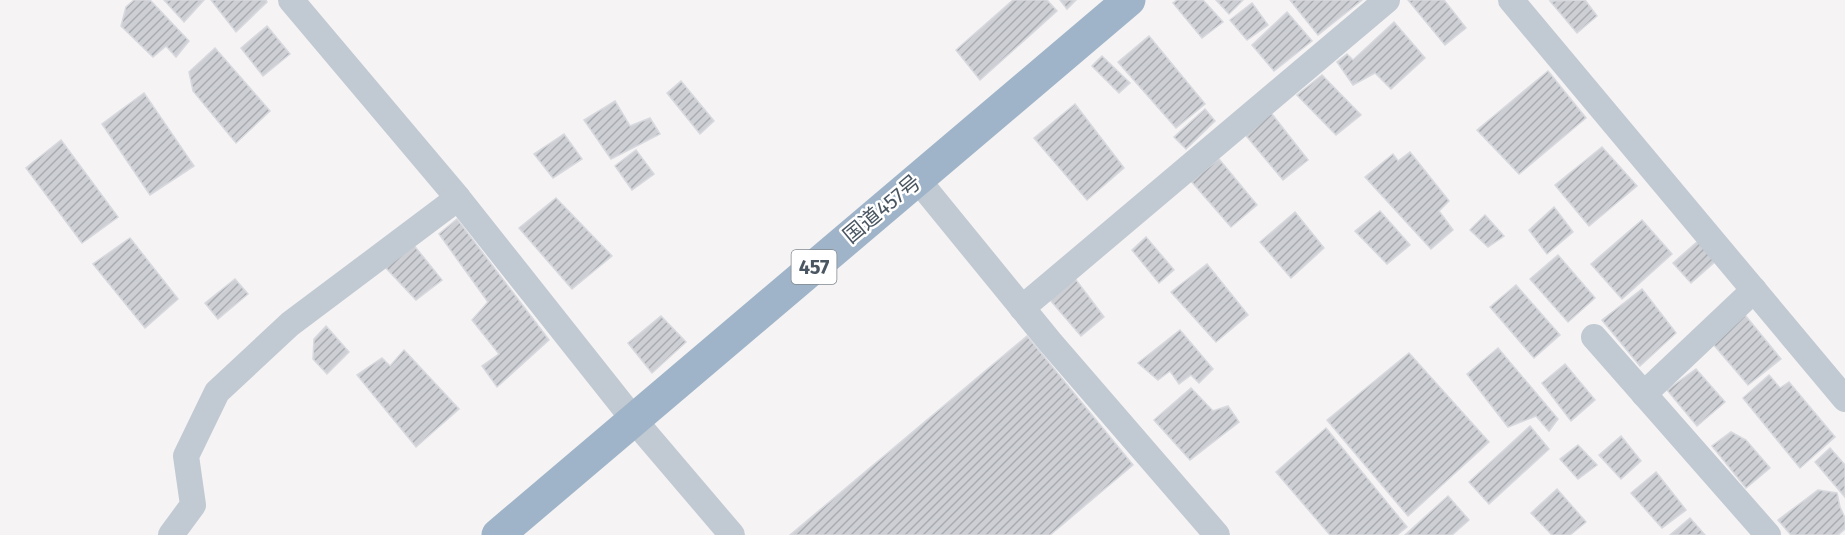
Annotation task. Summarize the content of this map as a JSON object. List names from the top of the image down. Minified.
{"streets":{"highway":["国道457号","457"]}}
